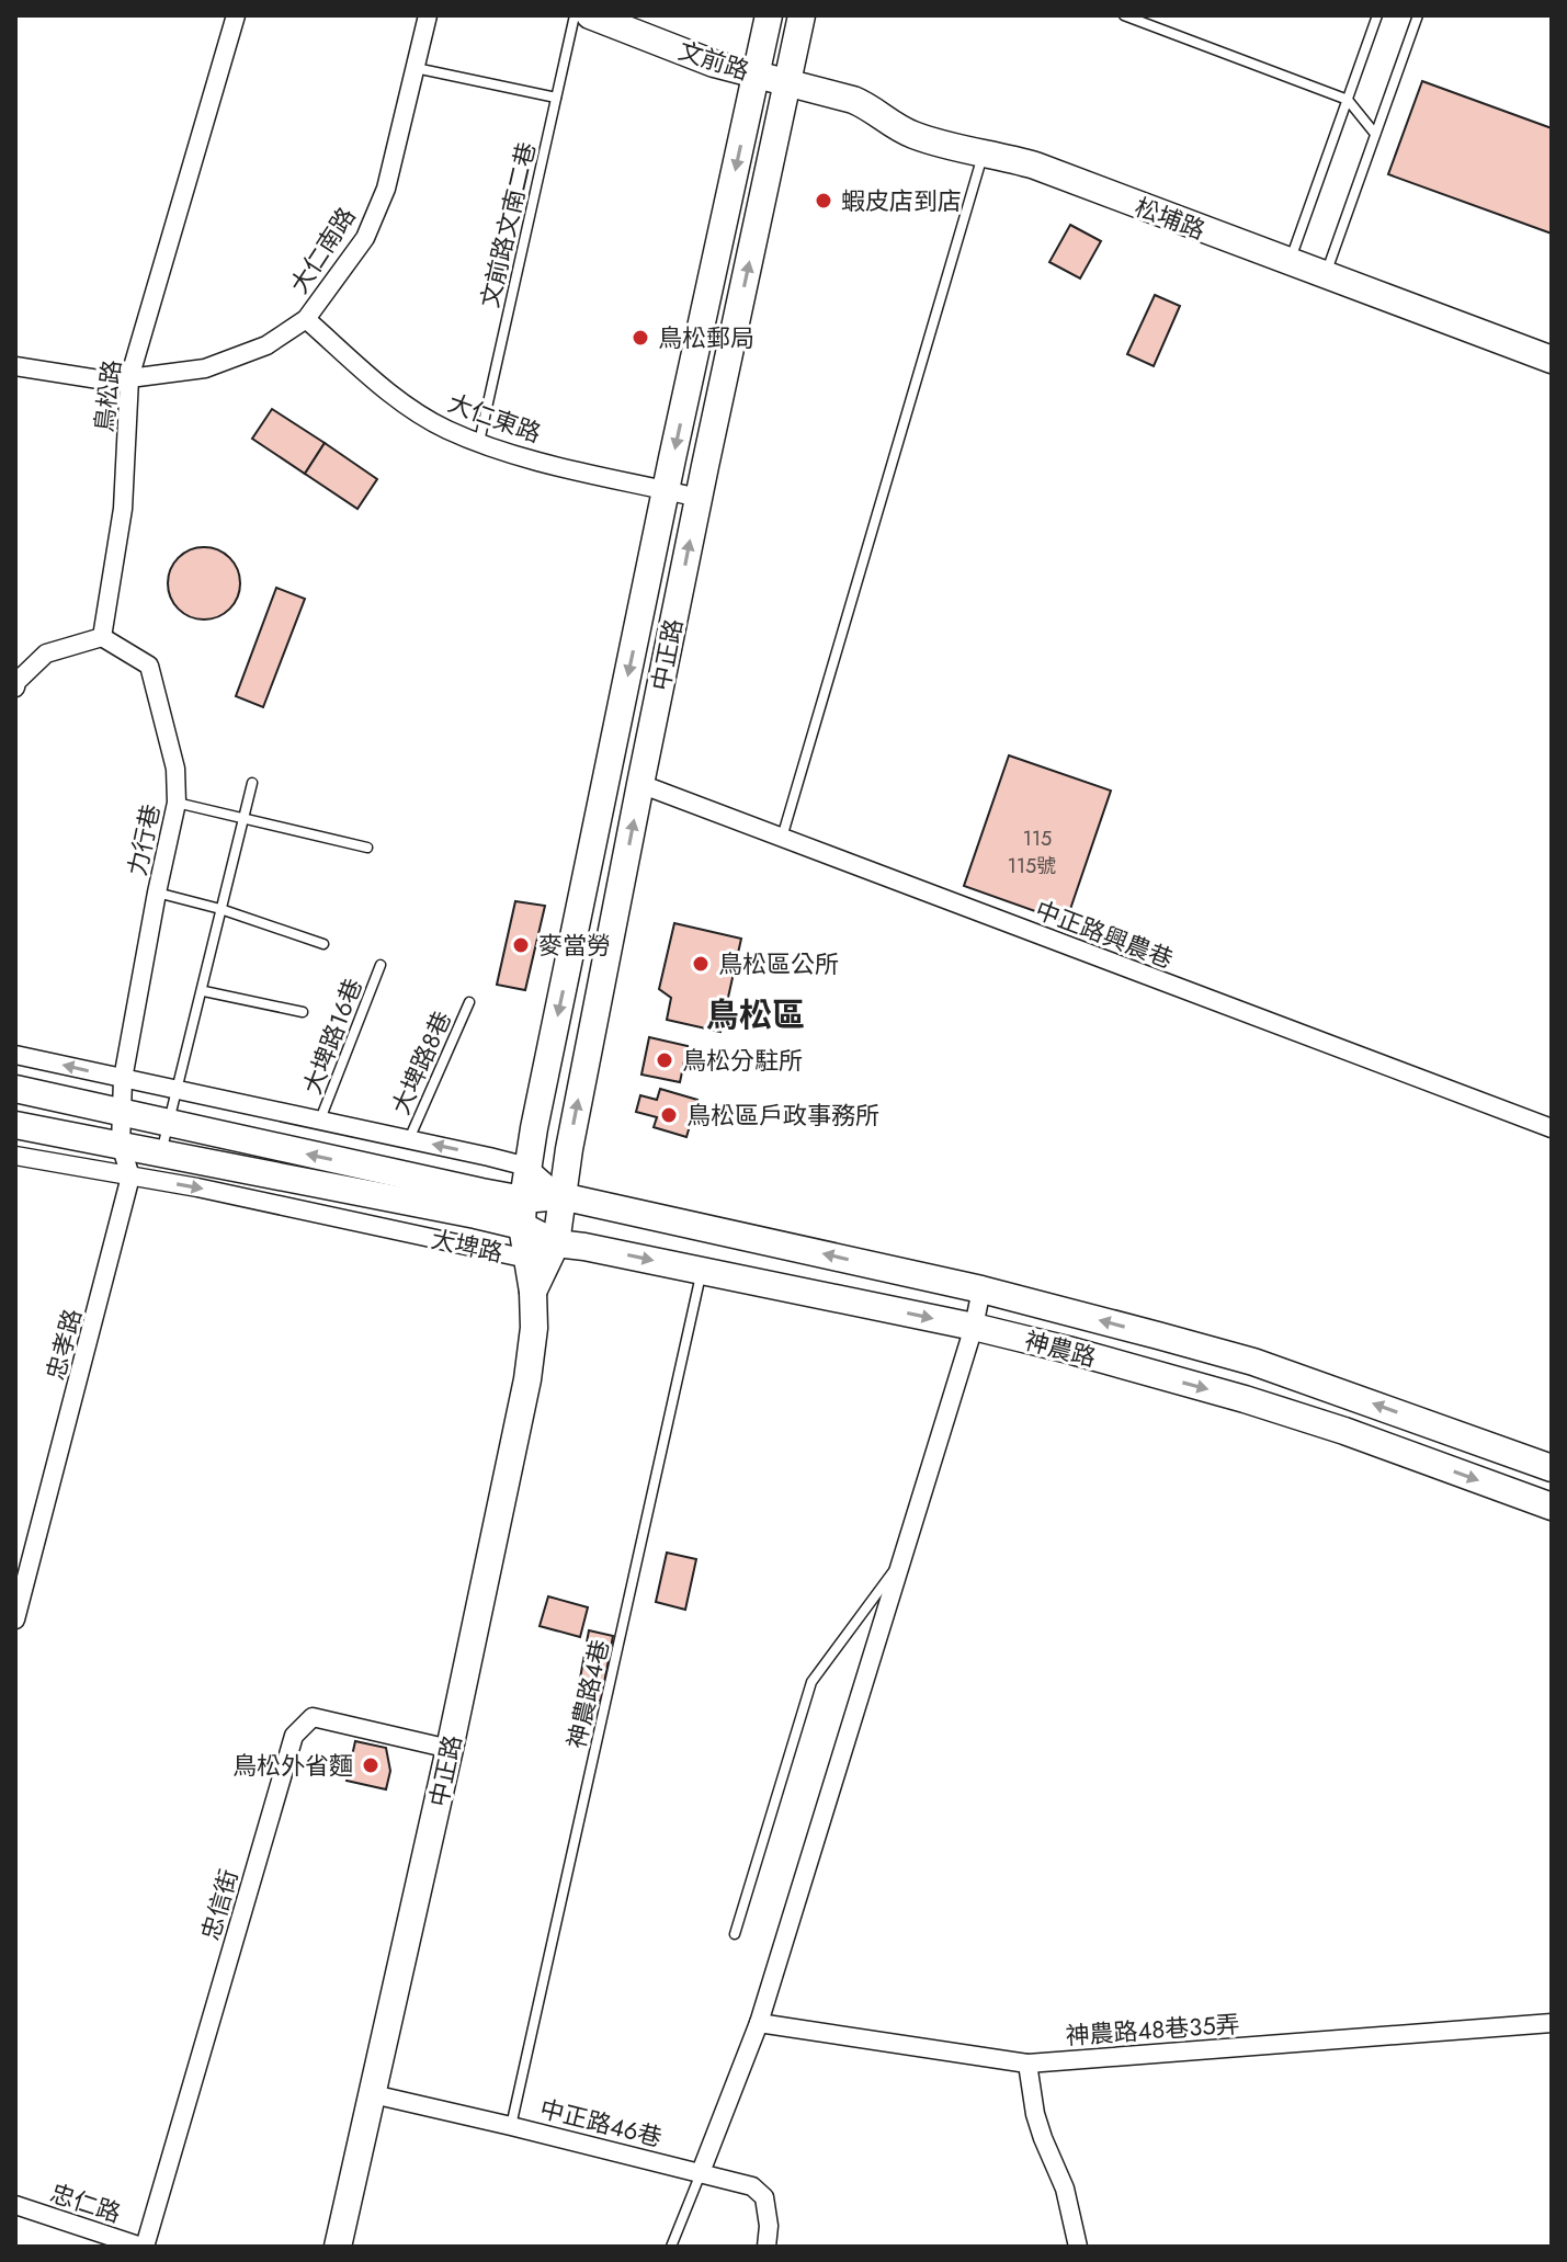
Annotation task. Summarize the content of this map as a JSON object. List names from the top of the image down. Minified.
{"streets":{"main road":["文前路","松埔路","中正路","大埤路","神農路"],"street":["大仁南路","鳥松路","大仁東路","力行巷","中正路興農巷","忠孝路","忠信街","神農路48巷35弄","中正路46巷","忠仁路"],"lane":["文前路文南二巷","大埤路16巷","大埤路8巷","神農路4巷"]},"crossings":[["文前路","松埔路"],["文前路","中正路"],["松埔路","中正路"],["文前路文南二巷","大仁東路"],["大仁南路","鳥松路"],["大仁南路","大仁東路"],["鳥松路","力行巷"],["大仁東路","中正路"],["中正路","中正路興農巷"],["中正路","大埤路"],["中正路","神農路"],["中正路","忠信街"],["中正路","中正路46巷"],["大埤路","忠孝路"],["大埤路","神農路"],["神農路","神農路4巷"],["神農路4巷","中正路46巷"],["忠信街","忠仁路"]],"districts":["鳥松區"],"places":["蝦皮店到店","鳥松郵局","麥當勞","鳥松區公所","鳥松分駐所","鳥松區戶政事務所","鳥松外省麵"],"house_numbers":["115","115號"]}
